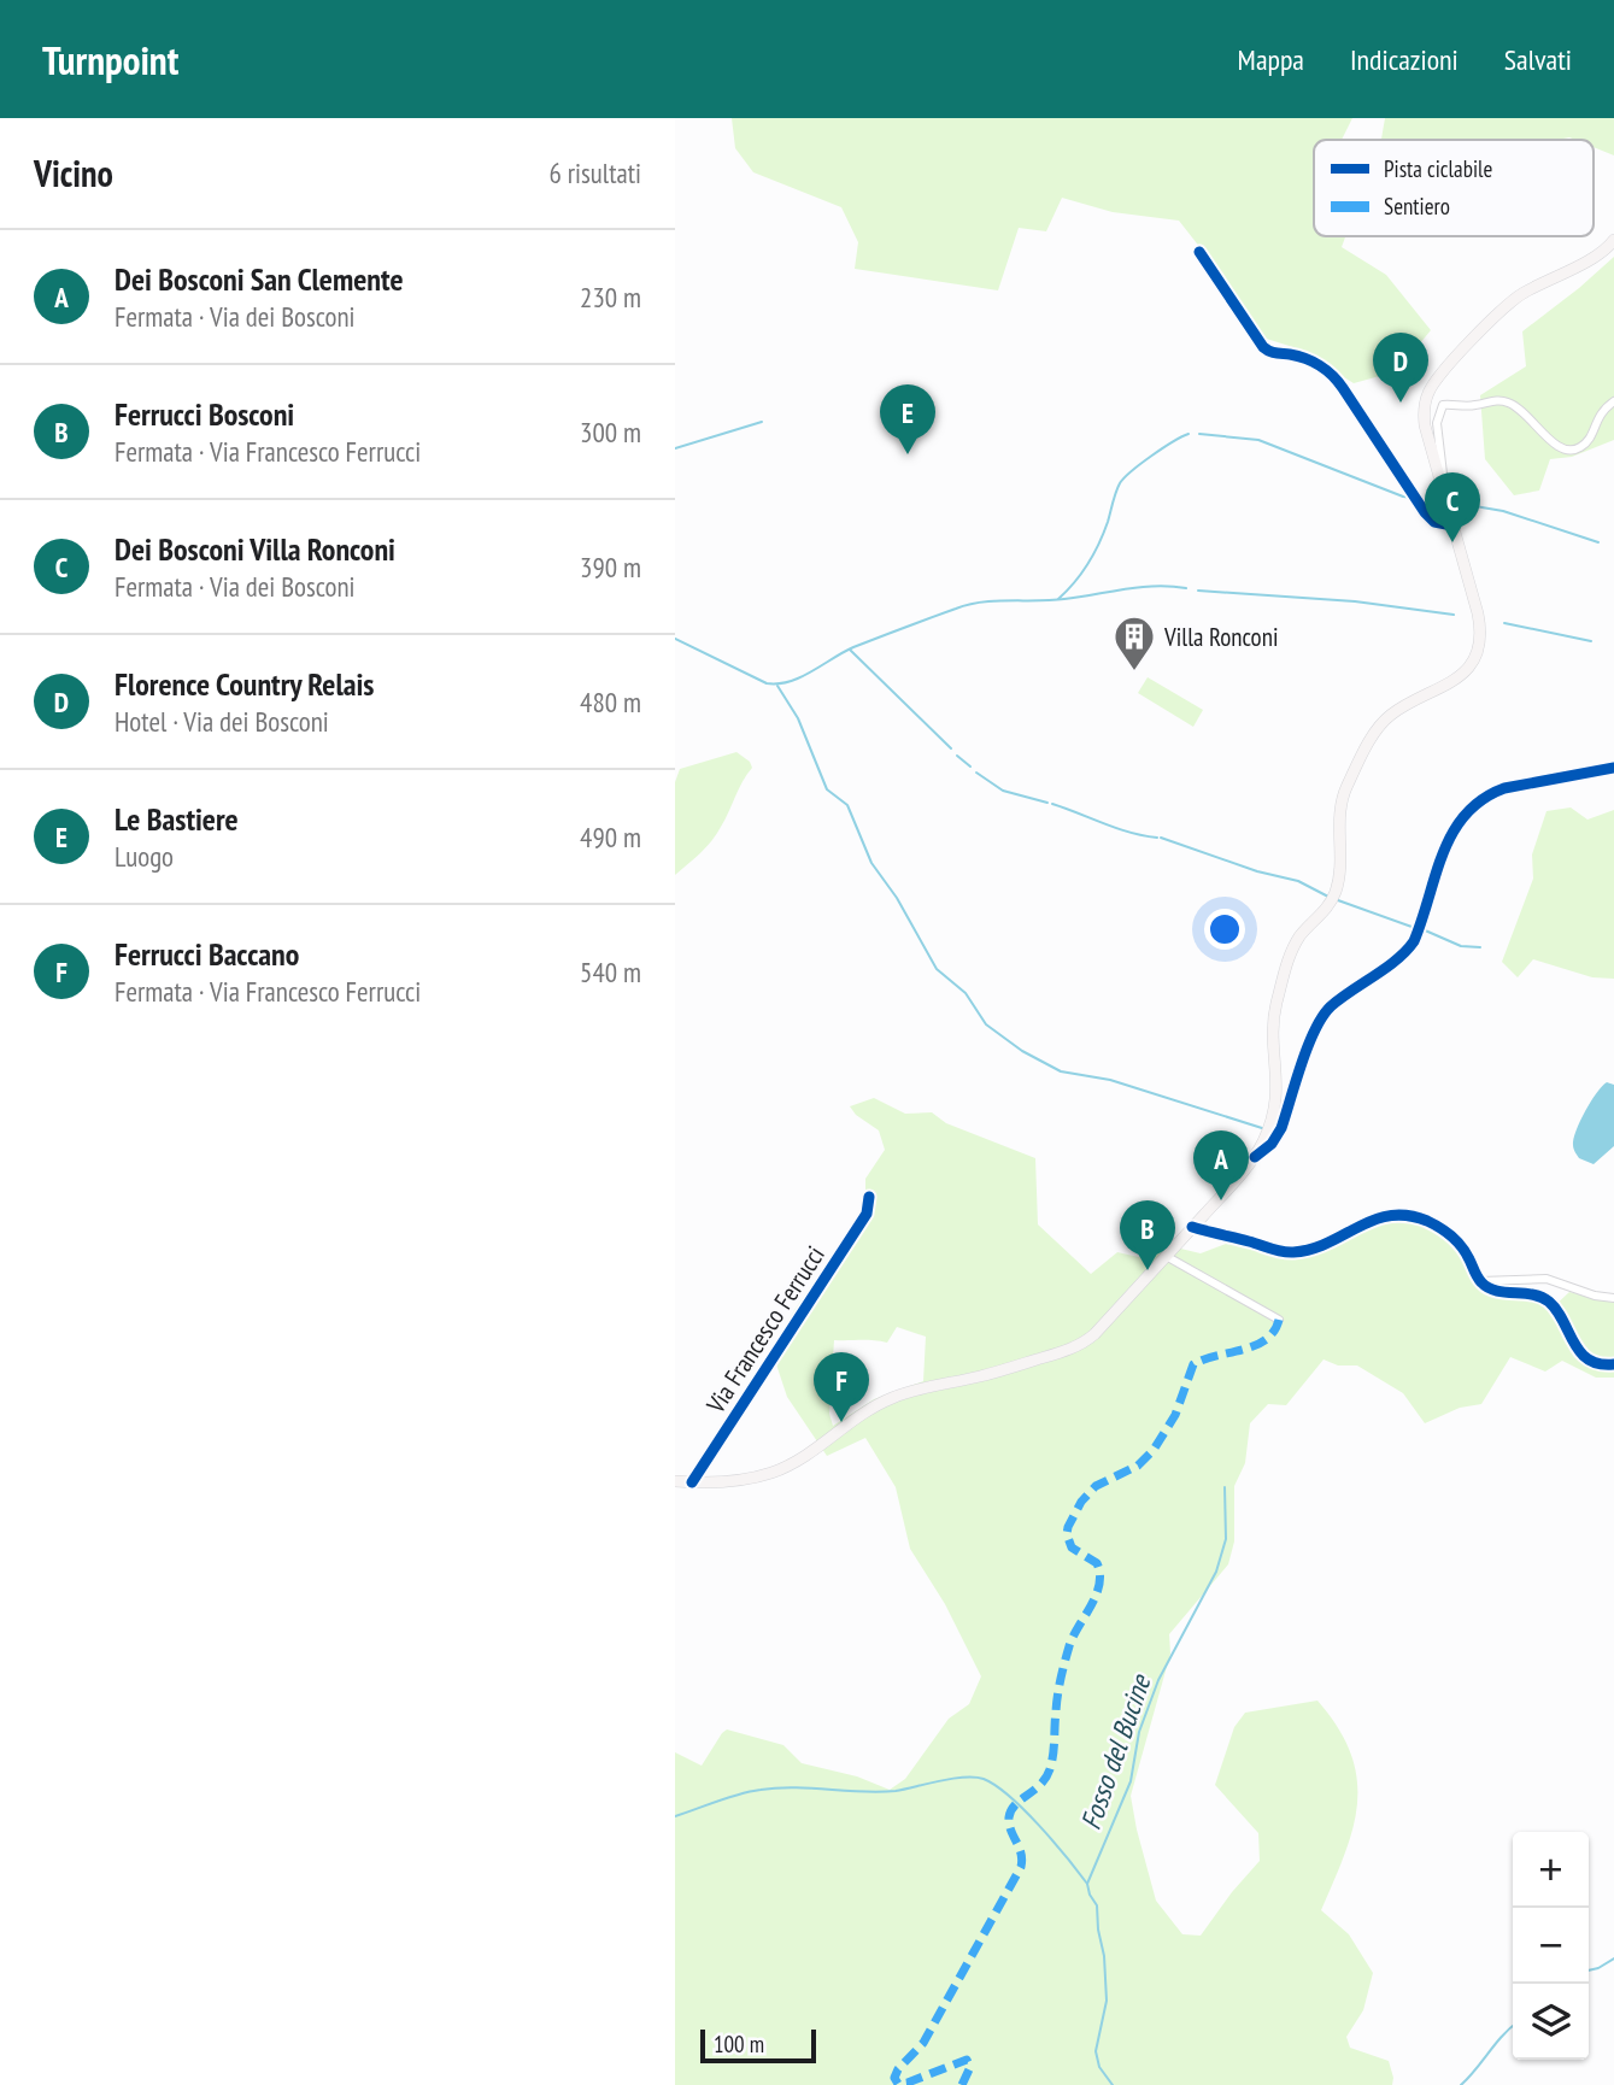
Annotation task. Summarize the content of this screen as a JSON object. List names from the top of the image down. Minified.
{"streets":{"street":["Via Francesco Ferrucci"]},"water":["Fosso del Bucine"],"places":{"building":["Villa Ronconi"]},"legend":["Pista ciclabile","Sentiero"],"scale_bar":"100 m","page":{"header":"Turnpoint","nav":["Mappa","Indicazioni","Salvati"],"heading":["Vicino","6 risultati"],"list":[{"mark":"A","name":"Dei Bosconi San Clemente","note":"Fermata · Via dei Bosconi","value":"230 m"},{"mark":"B","name":"Ferrucci Bosconi","note":"Fermata · Via Francesco Ferrucci","value":"300 m"},{"mark":"C","name":"Dei Bosconi Villa Ronconi","note":"Fermata · Via dei Bosconi","value":"390 m"},{"mark":"D","name":"Florence Country Relais","note":"Hotel · Via dei Bosconi","value":"480 m"},{"mark":"E","name":"Le Bastiere","note":"Luogo","value":"490 m"},{"mark":"F","name":"Ferrucci Baccano","note":"Fermata · Via Francesco Ferrucci","value":"540 m"}],"pins":["D","E","C","A","B","F"],"map_buttons":["+","−"],"scale":"100 m"}}
